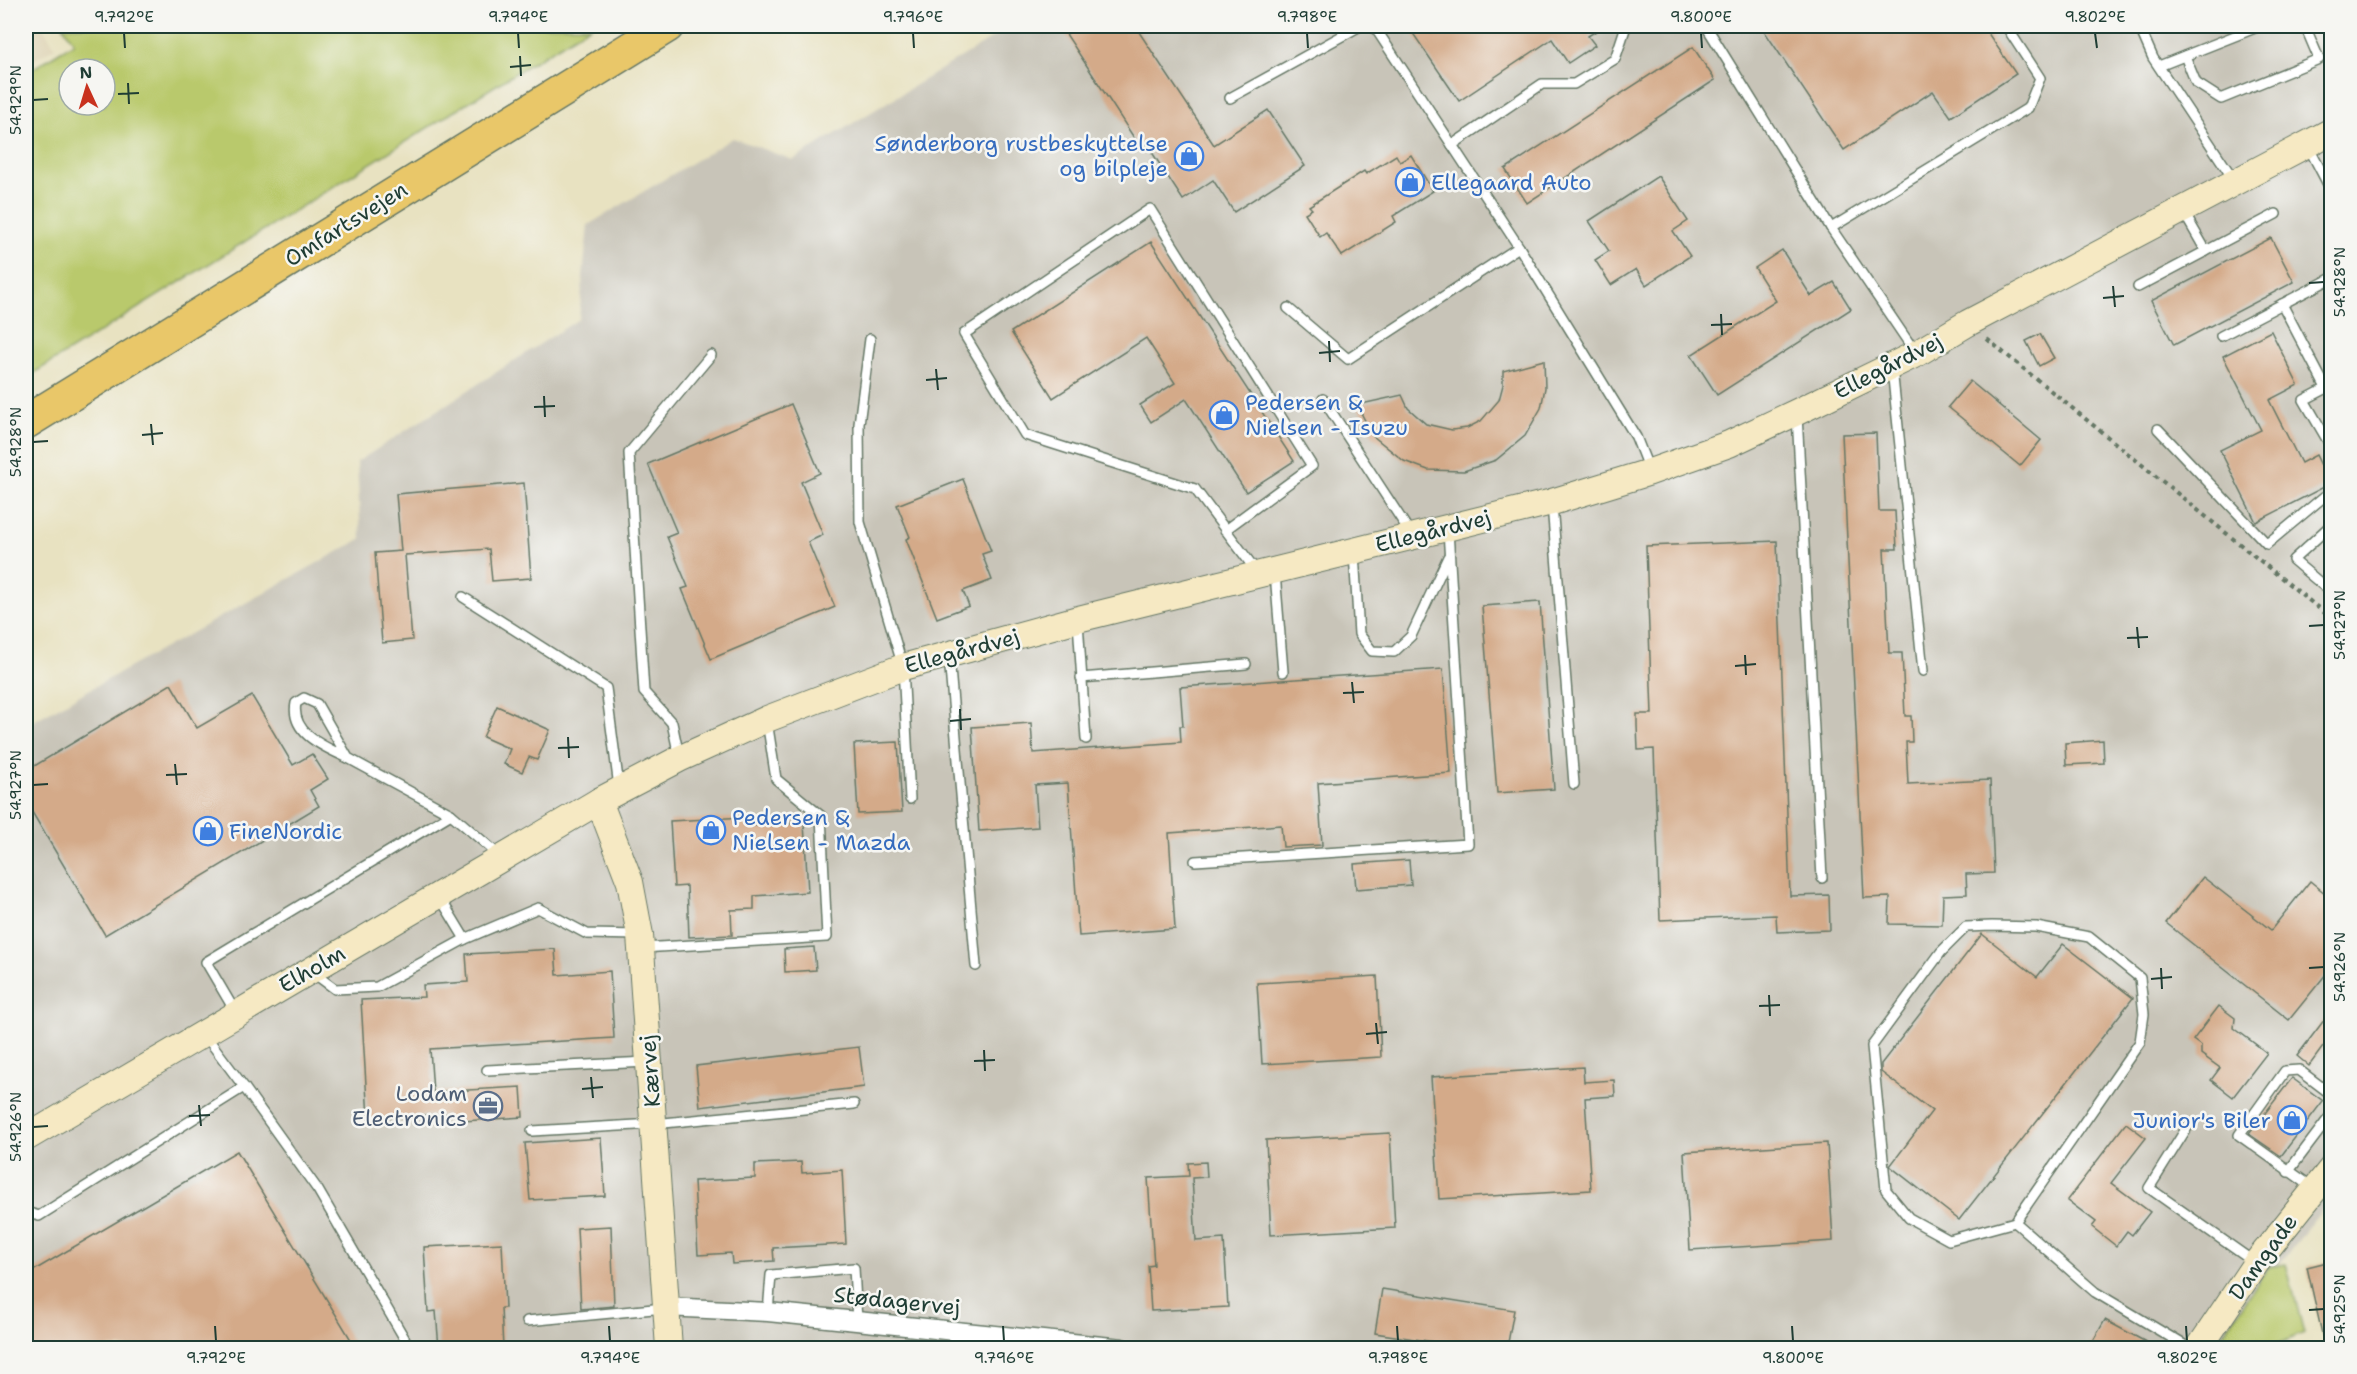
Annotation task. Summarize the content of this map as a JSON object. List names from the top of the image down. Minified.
{"streets":{"highway":["Omfartsvejen"],"street":["Ellegårdvej","Elholm","Kærvej","Damgade","Stødagervej"]},"crossings":[["Ellegårdvej","Elholm"],["Ellegårdvej","Kærvej"],["Elholm","Kærvej"],["Kærvej","Stødagervej"]],"places":{"shop":["Sønderborg rustbeskyttelse og bilpleje","Ellegaard Auto","Pedersen & Nielsen - Isuzu","Pedersen & Nielsen - Mazda","FineNordic","Junior's Biler"],"office":["Lodam Electronics"]},"north":"top","coordinates":["9.792°E","9.794°E","9.796°E","9.798°E","9.800°E","9.802°E","54.929°N","54.928°N","54.927°N","54.926°N","54.925°N"]}
